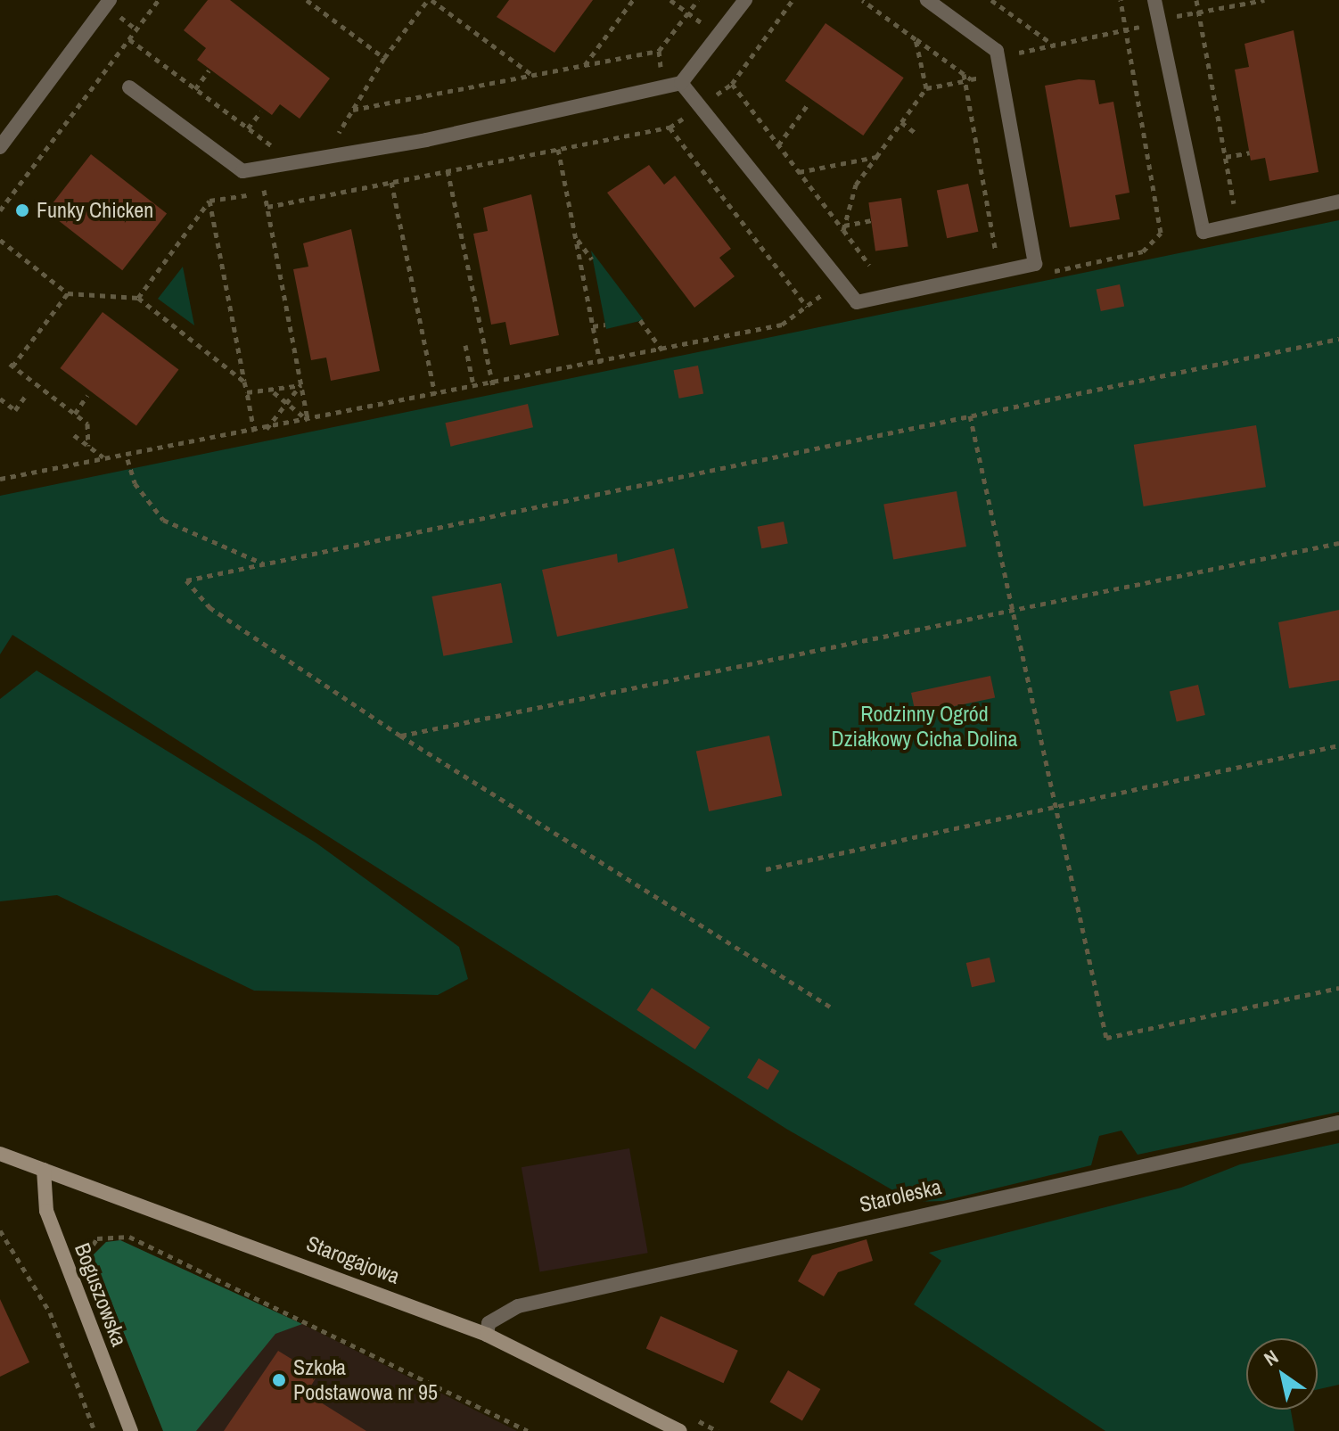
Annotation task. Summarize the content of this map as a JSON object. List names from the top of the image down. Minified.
{"streets":{"street":["Staroleska","Starogajowa","Boguszowska"]},"crossings":[["Staroleska","Starogajowa"],["Starogajowa","Boguszowska"]],"parks":["Rodzinny Ogród Działkowy Cicha Dolina"],"places":["Funky Chicken","Szkoła Podstawowa nr 95"],"north":"top left"}
